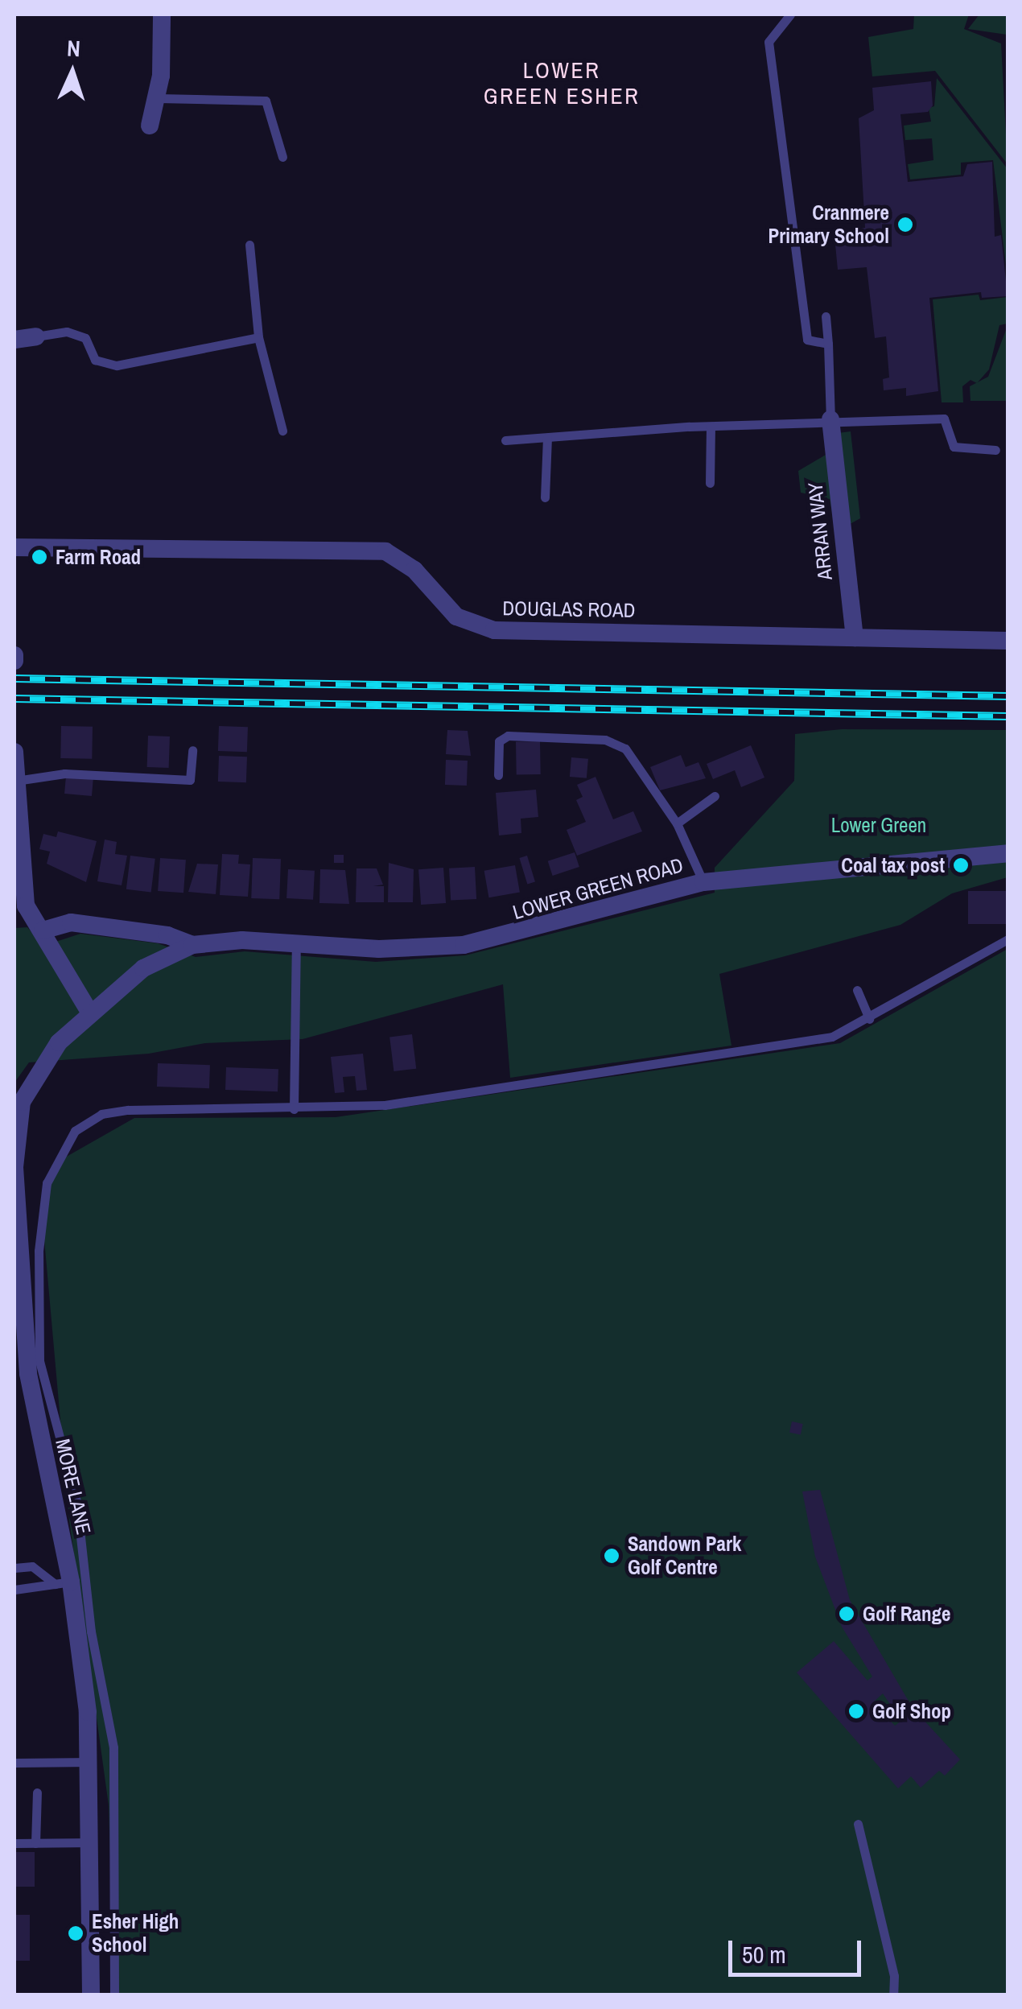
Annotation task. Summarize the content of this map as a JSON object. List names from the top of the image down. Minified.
{"streets":{"street":["ARRAN WAY","DOUGLAS ROAD","LOWER GREEN ROAD","MORE LANE"]},"crossings":[["ARRAN WAY","DOUGLAS ROAD"],["LOWER GREEN ROAD","MORE LANE"]],"districts":["LOWER GREEN ESHER"],"parks":["Lower Green"],"places":["Cranmere Primary School","Farm Road","Coal tax post","Sandown Park Golf Centre","Golf Range","Golf Shop","Esher High School"],"scale_bar":"50 m","north":"top"}
